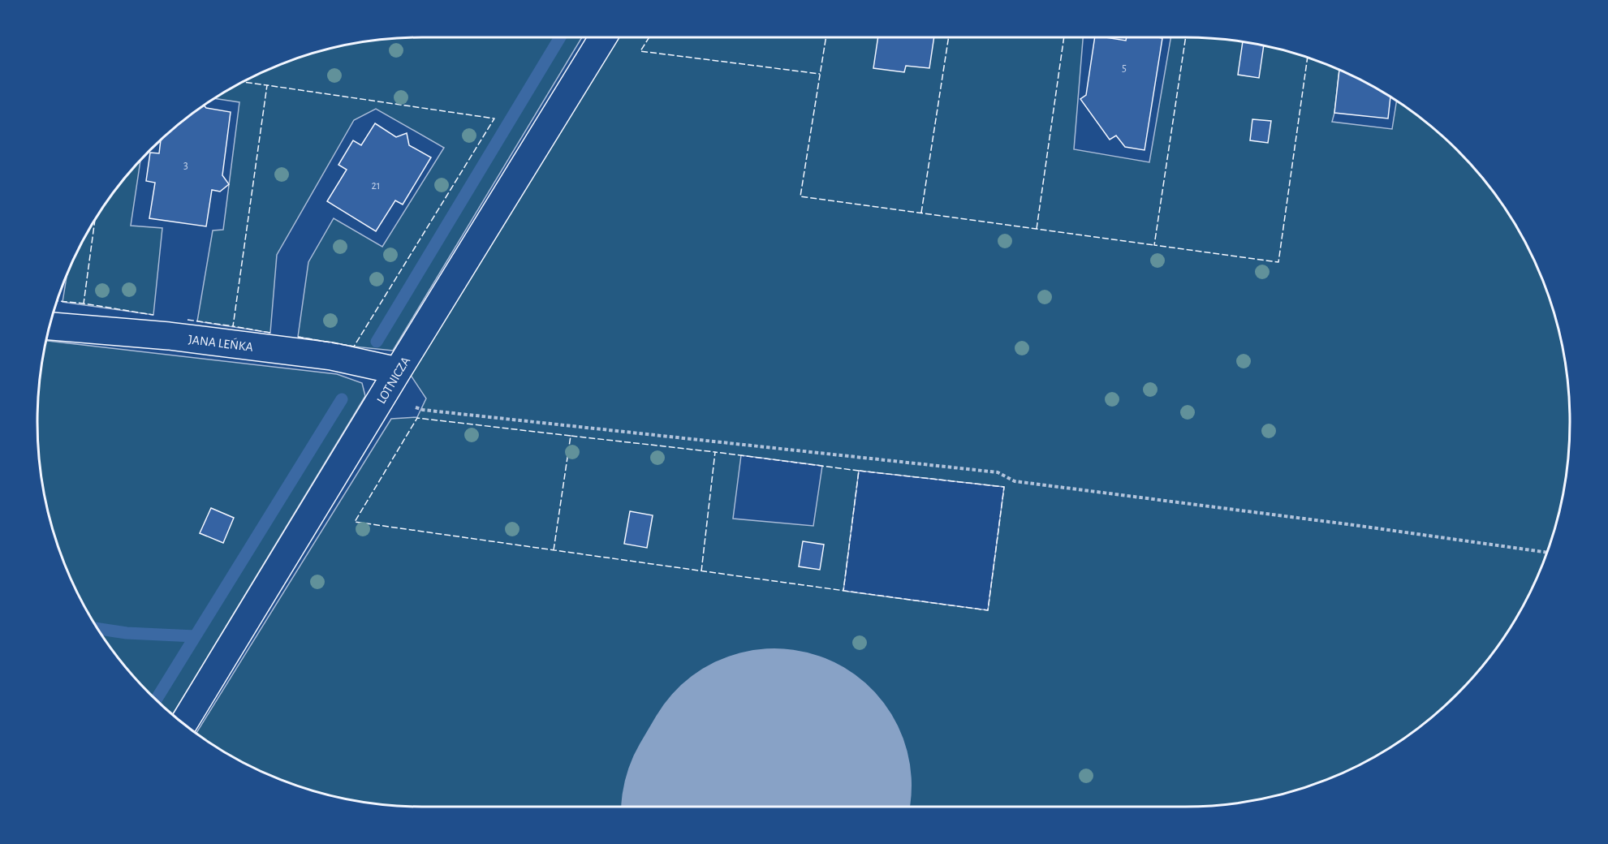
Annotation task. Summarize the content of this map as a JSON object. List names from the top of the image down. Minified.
{"streets":{"street":["JANA LEŃKA","LOTNICZA"]},"crossings":[["JANA LEŃKA","LOTNICZA"]],"house_numbers":["5","3","21"]}
